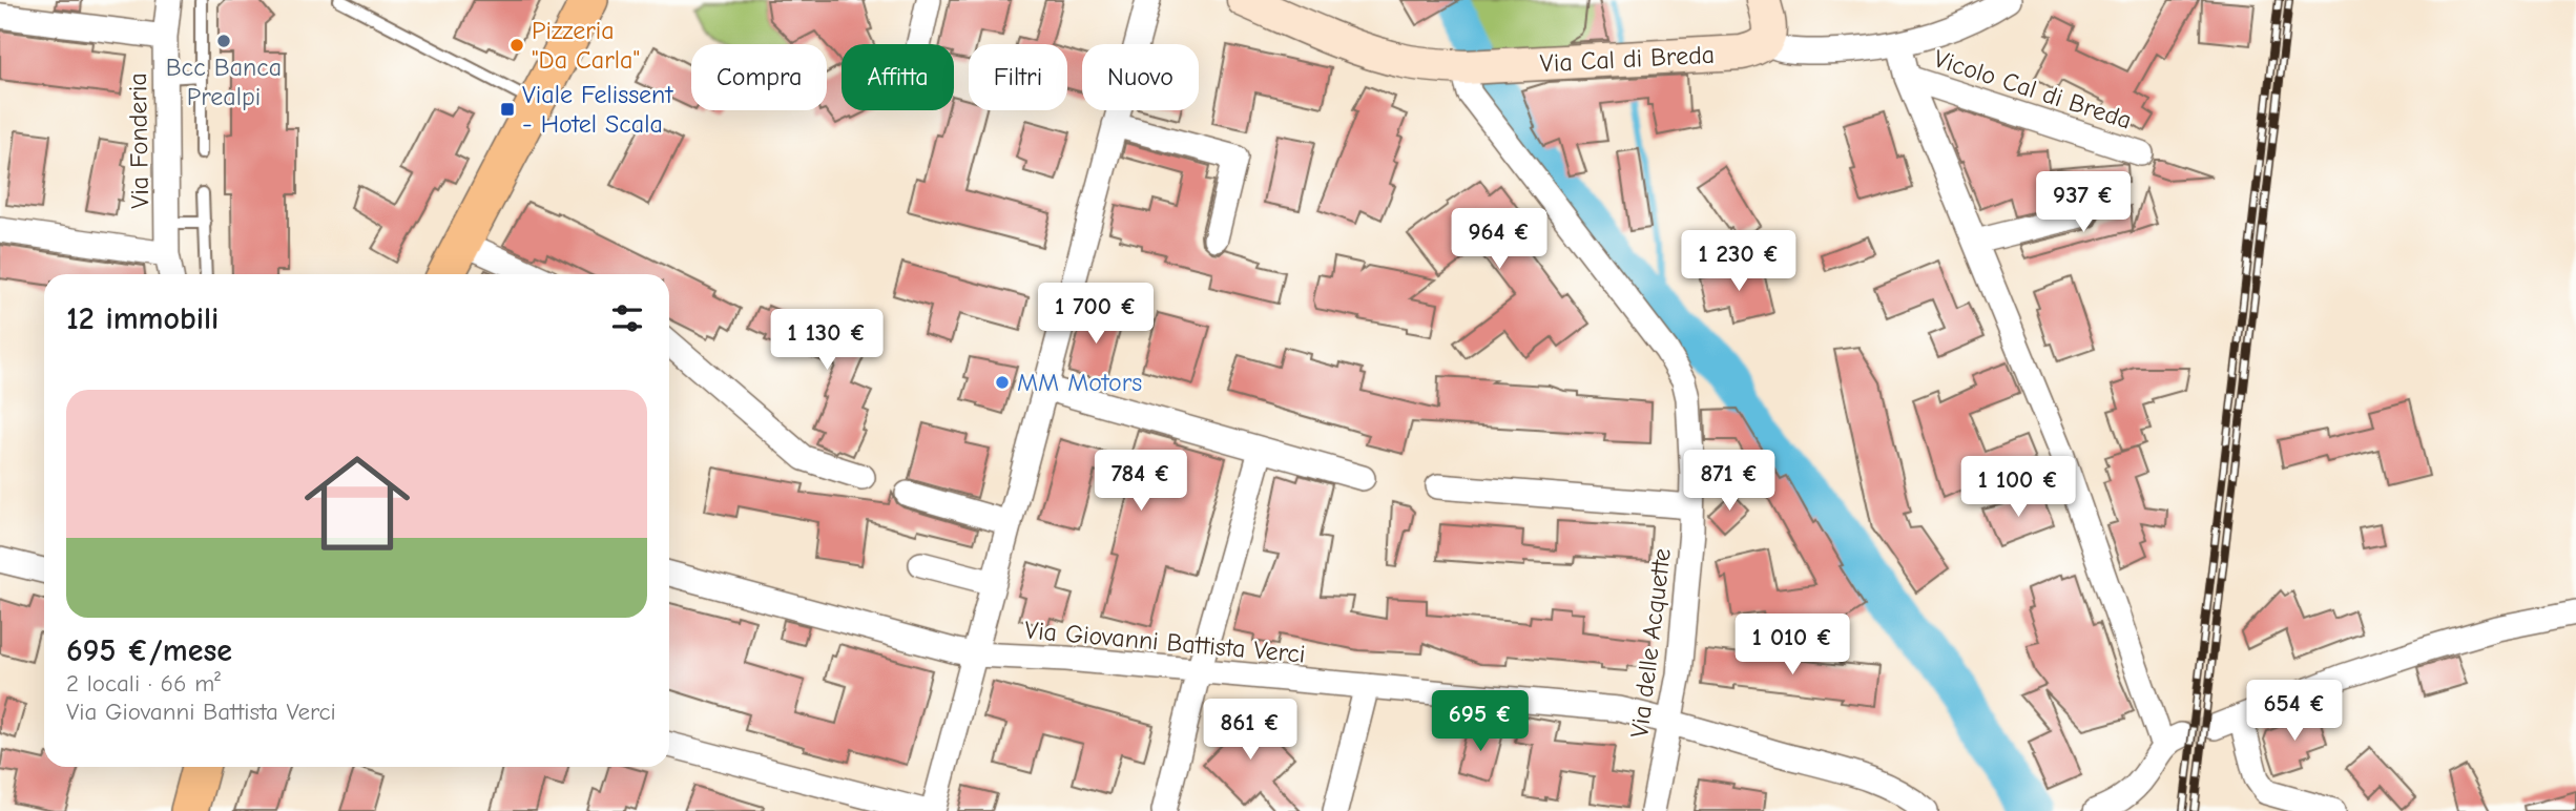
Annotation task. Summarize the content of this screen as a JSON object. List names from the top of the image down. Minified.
{"streets":{"street":["Via Cal di Breda","Vicolo Cal di Breda","Via Fonderia","Via Giovanni Battista Verci","Via delle Acquette"]},"crossings":[["Via Cal di Breda","Vicolo Cal di Breda"],["Via Cal di Breda","Via delle Acquette"],["Via Giovanni Battista Verci","Via delle Acquette"]],"places":{"other":["Bcc Banca Prealpi","Pizzeria \"Da Carla\"","MM Motors"],"transit":["Viale Felissent - Hotel Scala"]},"page":{"chip":["Compra","Affitta","Filtri","Nuovo"],"price":["937 €","964 €","1 230 €","1 700 €","1 130 €","784 €","871 €","1 100 €","1 010 €","654 €","695 €","861 €"],"heading":"12 immobili","list":[{"name":"695 €/mese","note":"2 locali · 66 m² · Via Giovanni Battista Verci"}]}}
